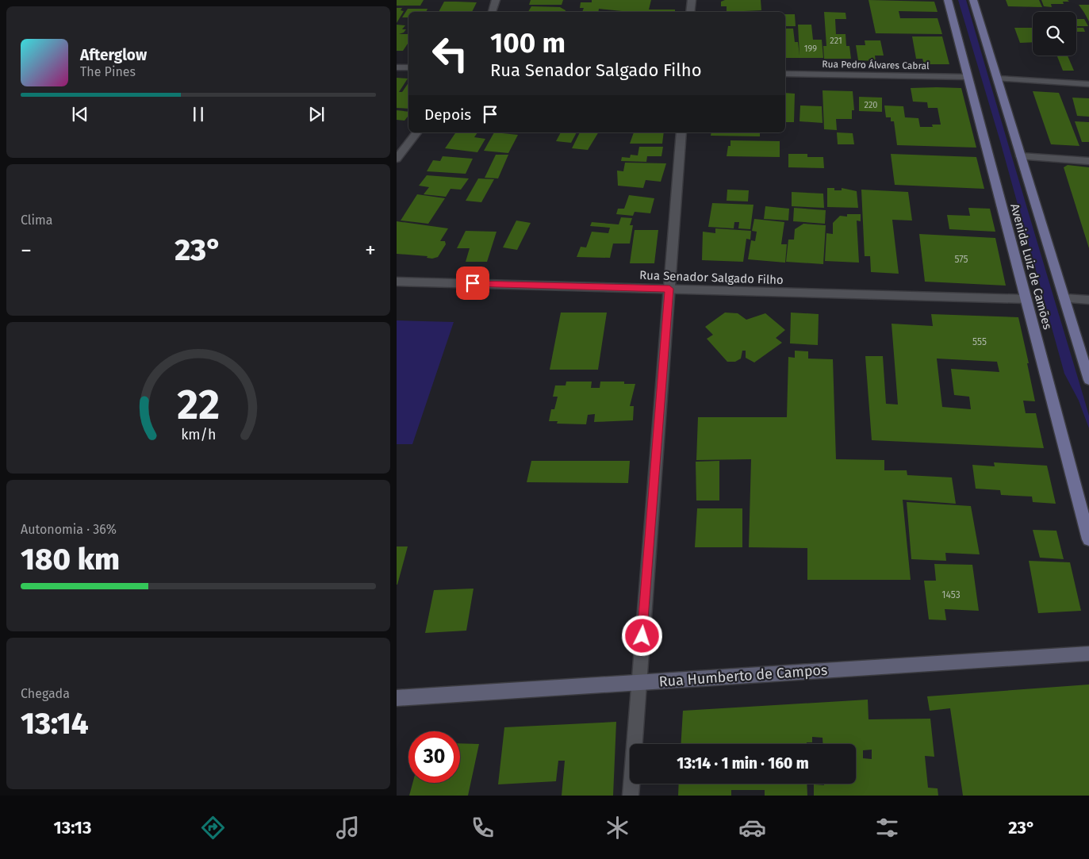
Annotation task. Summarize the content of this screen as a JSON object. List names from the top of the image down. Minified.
{"streets":{"main road":["Avenida Luiz de Camões","Rua Humberto de Campos"],"street":["Rua Pedro Álvares Cabral","Rua Senador Salgado Filho"]},"crossings":[["Rua Pedro Álvares Cabral","Avenida Luiz de Camões"],["Avenida Luiz de Camões","Rua Senador Salgado Filho"]],"house_numbers":["221","199","220","575","555","1453"],"page":{"turn":["100 m","Rua Senador Salgado Filho"],"song":["Afterglow","The Pines"],"then":"Depois","tile":["Clima",["Autonomia · 36%","180 km"],["Chegada","13:14"]],"heat":["−","23°","+"],"limit":"30","trip":"13:14 · 1 min · 160 m","tabs":["13:13","23°"],"gauge":["22","km/h"]}}
